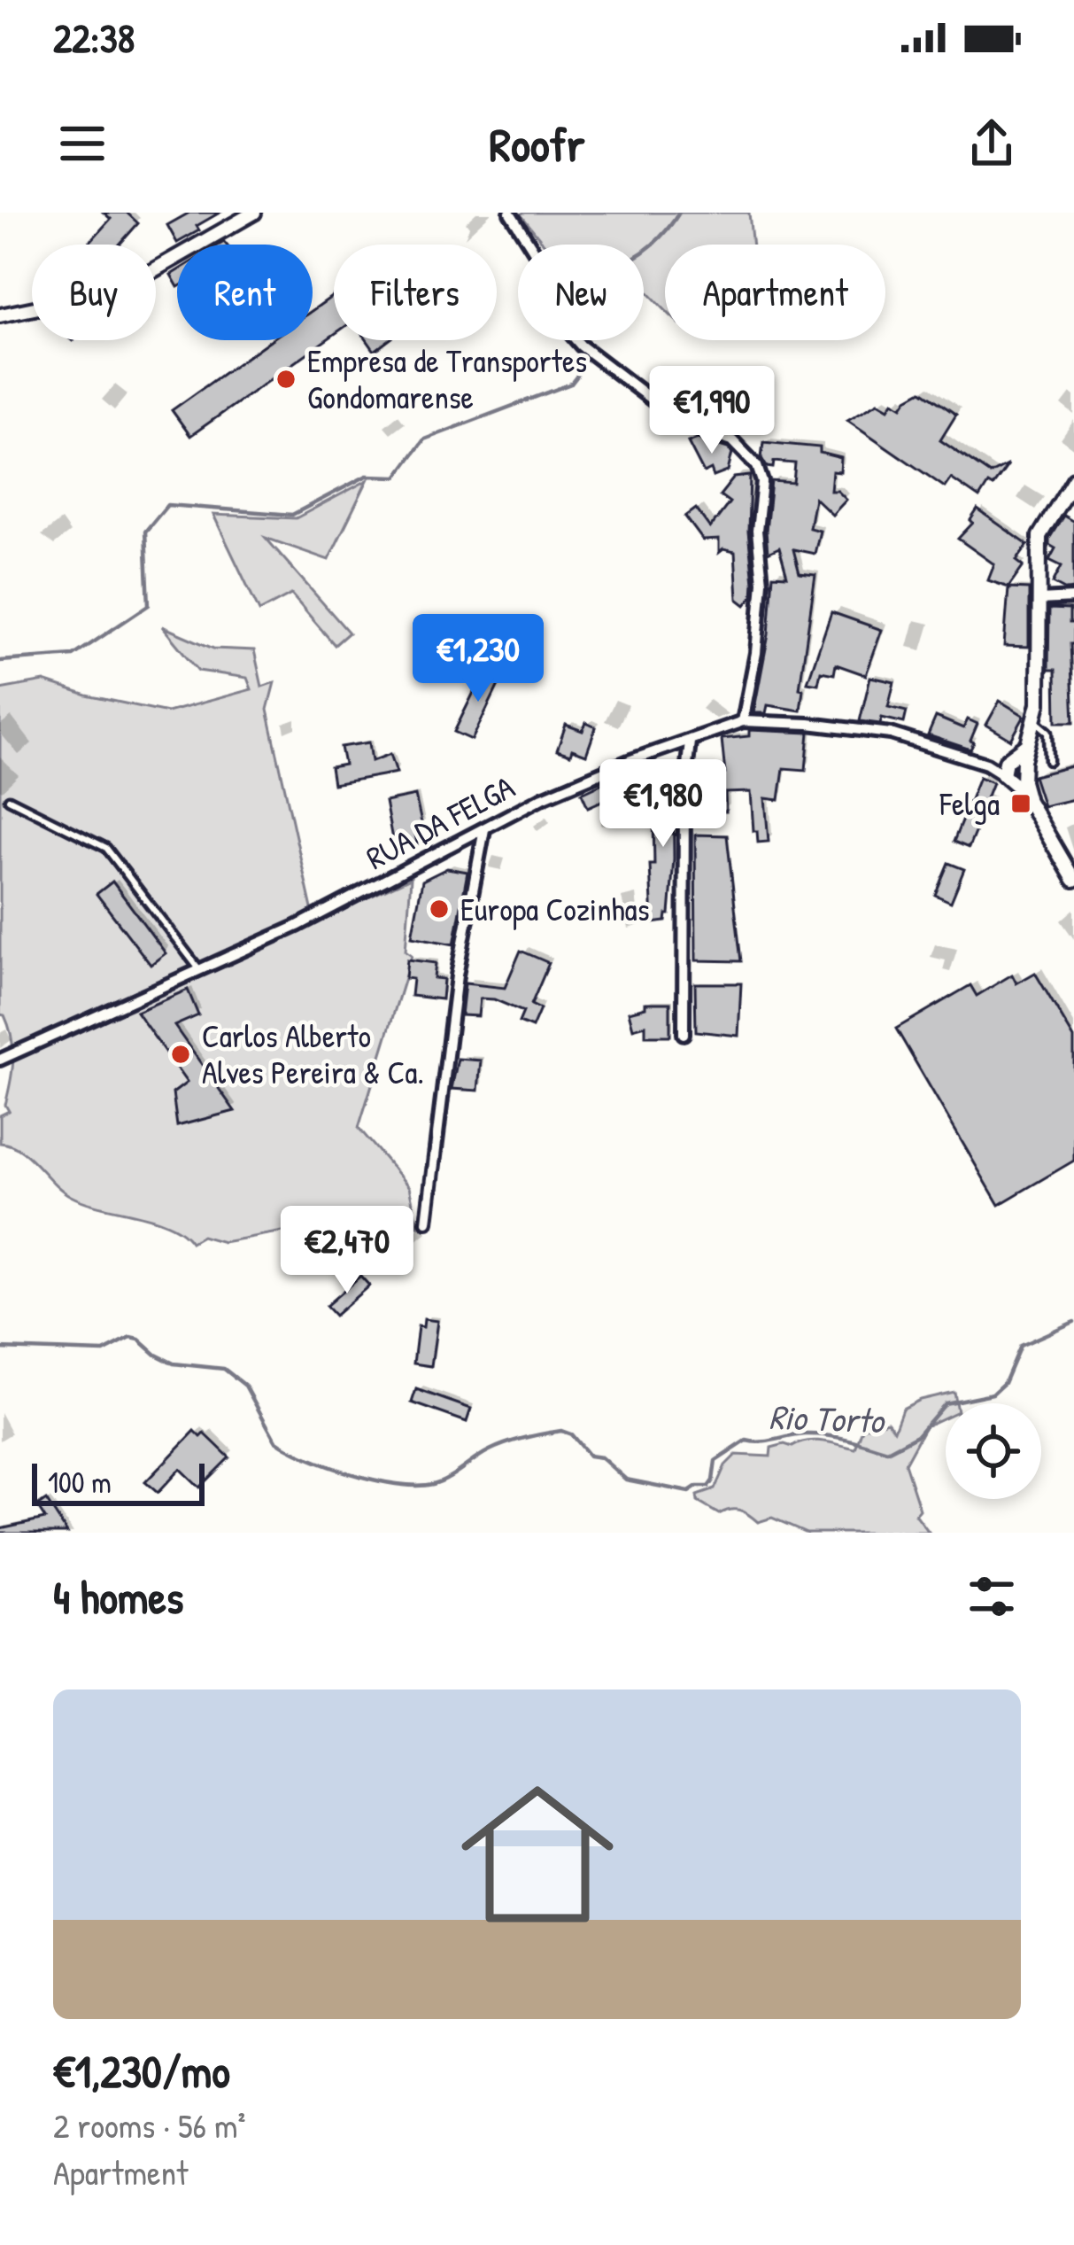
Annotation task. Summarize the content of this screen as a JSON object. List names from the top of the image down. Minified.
{"streets":{"street":["RUA DA FELGA"]},"water":["Rio Torto"],"places":{"other":["Empresa de Transportes Gondomarense","Europa Cozinhas","Carlos Alberto Alves Pereira & Ca."],"transit":["Felga"]},"scale_bar":"100 m","page":{"status":"22:38","header":"Roofr","chip":["Buy","Rent","Filters","New","Apartment"],"price":["€1,990","€1,230","€1,980","€2,470"],"scale":"100 m","heading":"4 homes","list":[{"name":"€1,230/mo","note":"2 rooms · 56 m² · Apartment"}]}}
